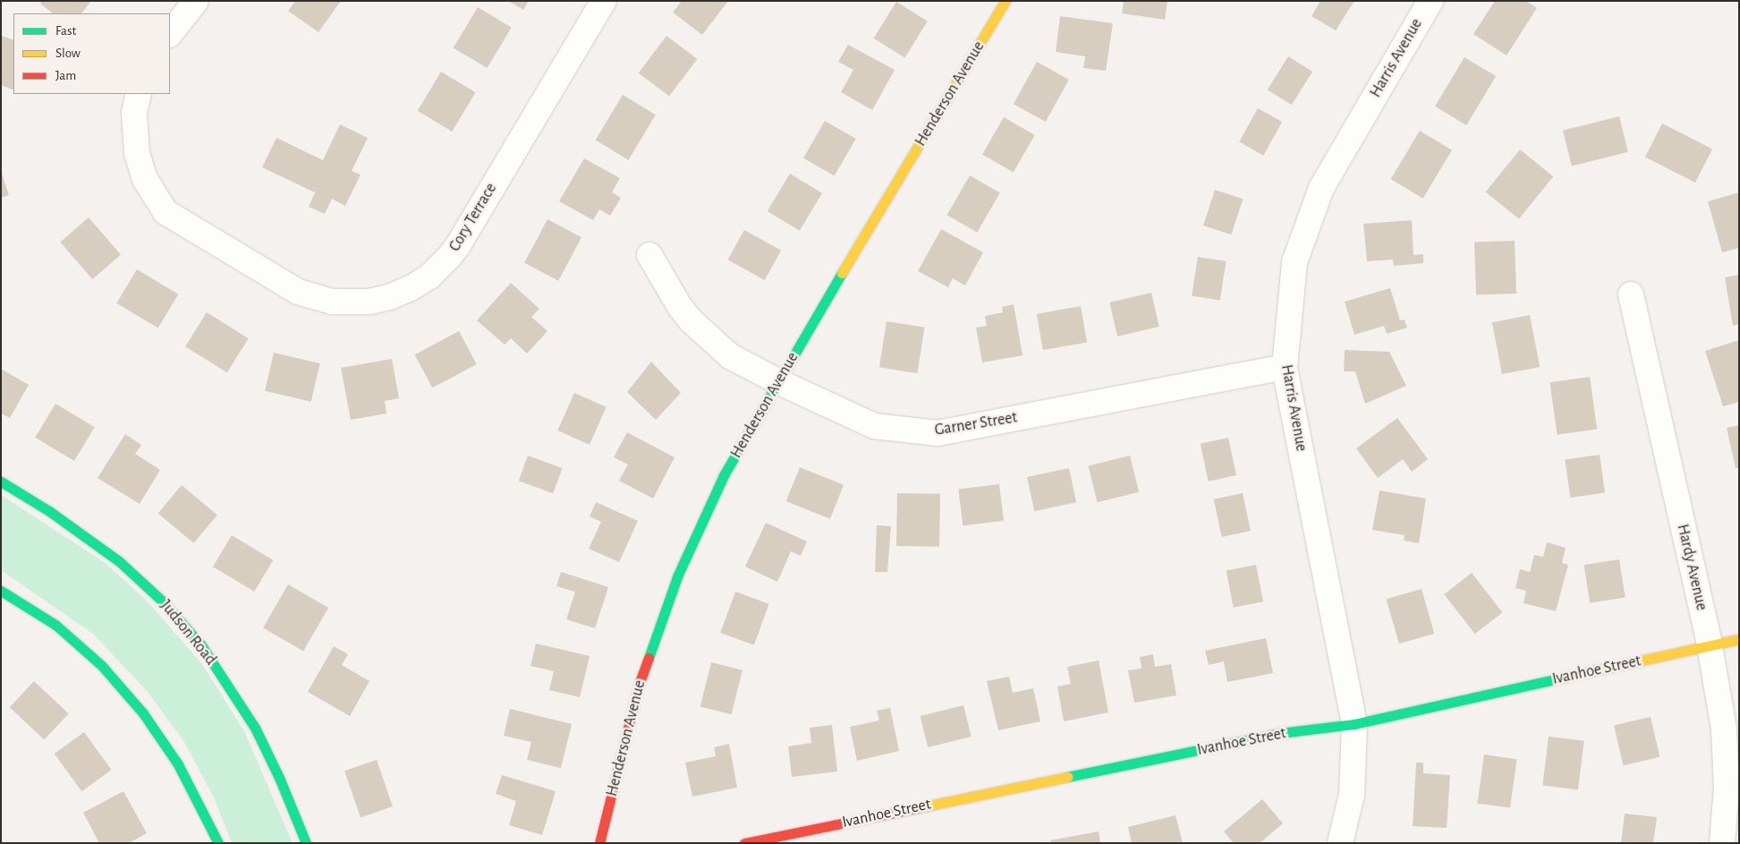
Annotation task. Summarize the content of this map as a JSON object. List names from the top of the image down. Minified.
{"streets":{"street":["Harris Avenue","Henderson Avenue","Cory Terrace","Garner Street","Hardy Avenue","Judson Road","Ivanhoe Street"]},"crossings":[["Harris Avenue","Garner Street"],["Harris Avenue","Ivanhoe Street"],["Henderson Avenue","Garner Street"],["Hardy Avenue","Ivanhoe Street"]],"legend":["Fast","Slow","Jam"]}
